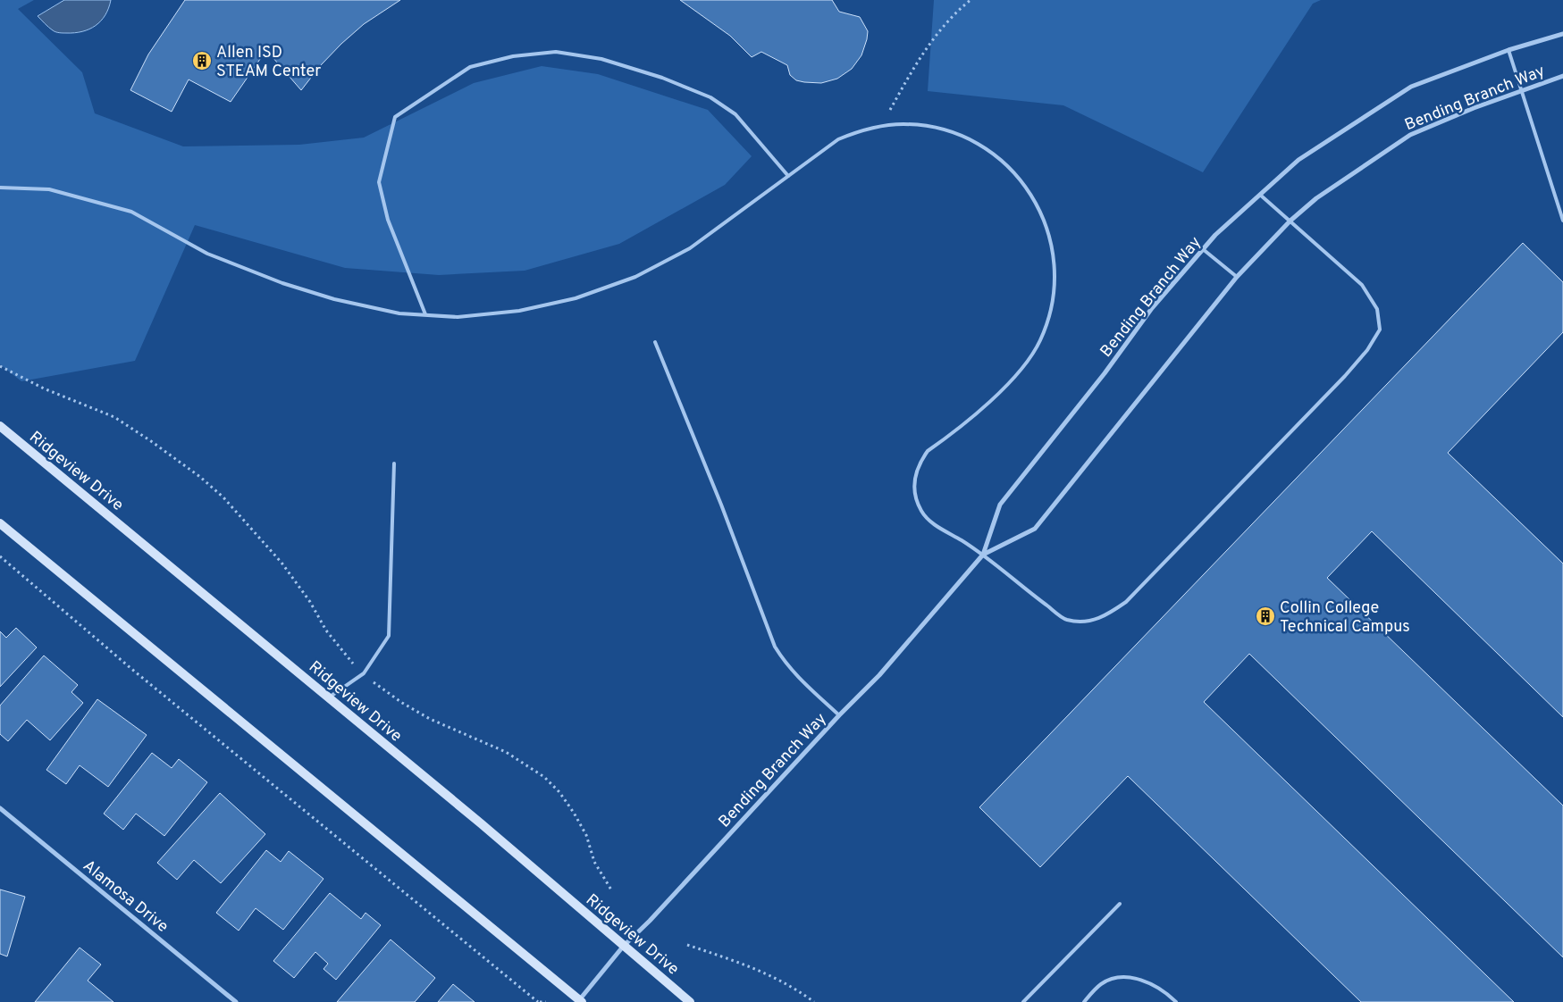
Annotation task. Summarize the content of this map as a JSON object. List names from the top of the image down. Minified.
{"streets":{"main road":["Ridgeview Drive"],"street":["Bending Branch Way","Alamosa Drive"]},"crossings":[["Bending Branch Way","Ridgeview Drive"]],"places":{"building":["Allen ISD STEAM Center","Collin College Technical Campus"]}}
